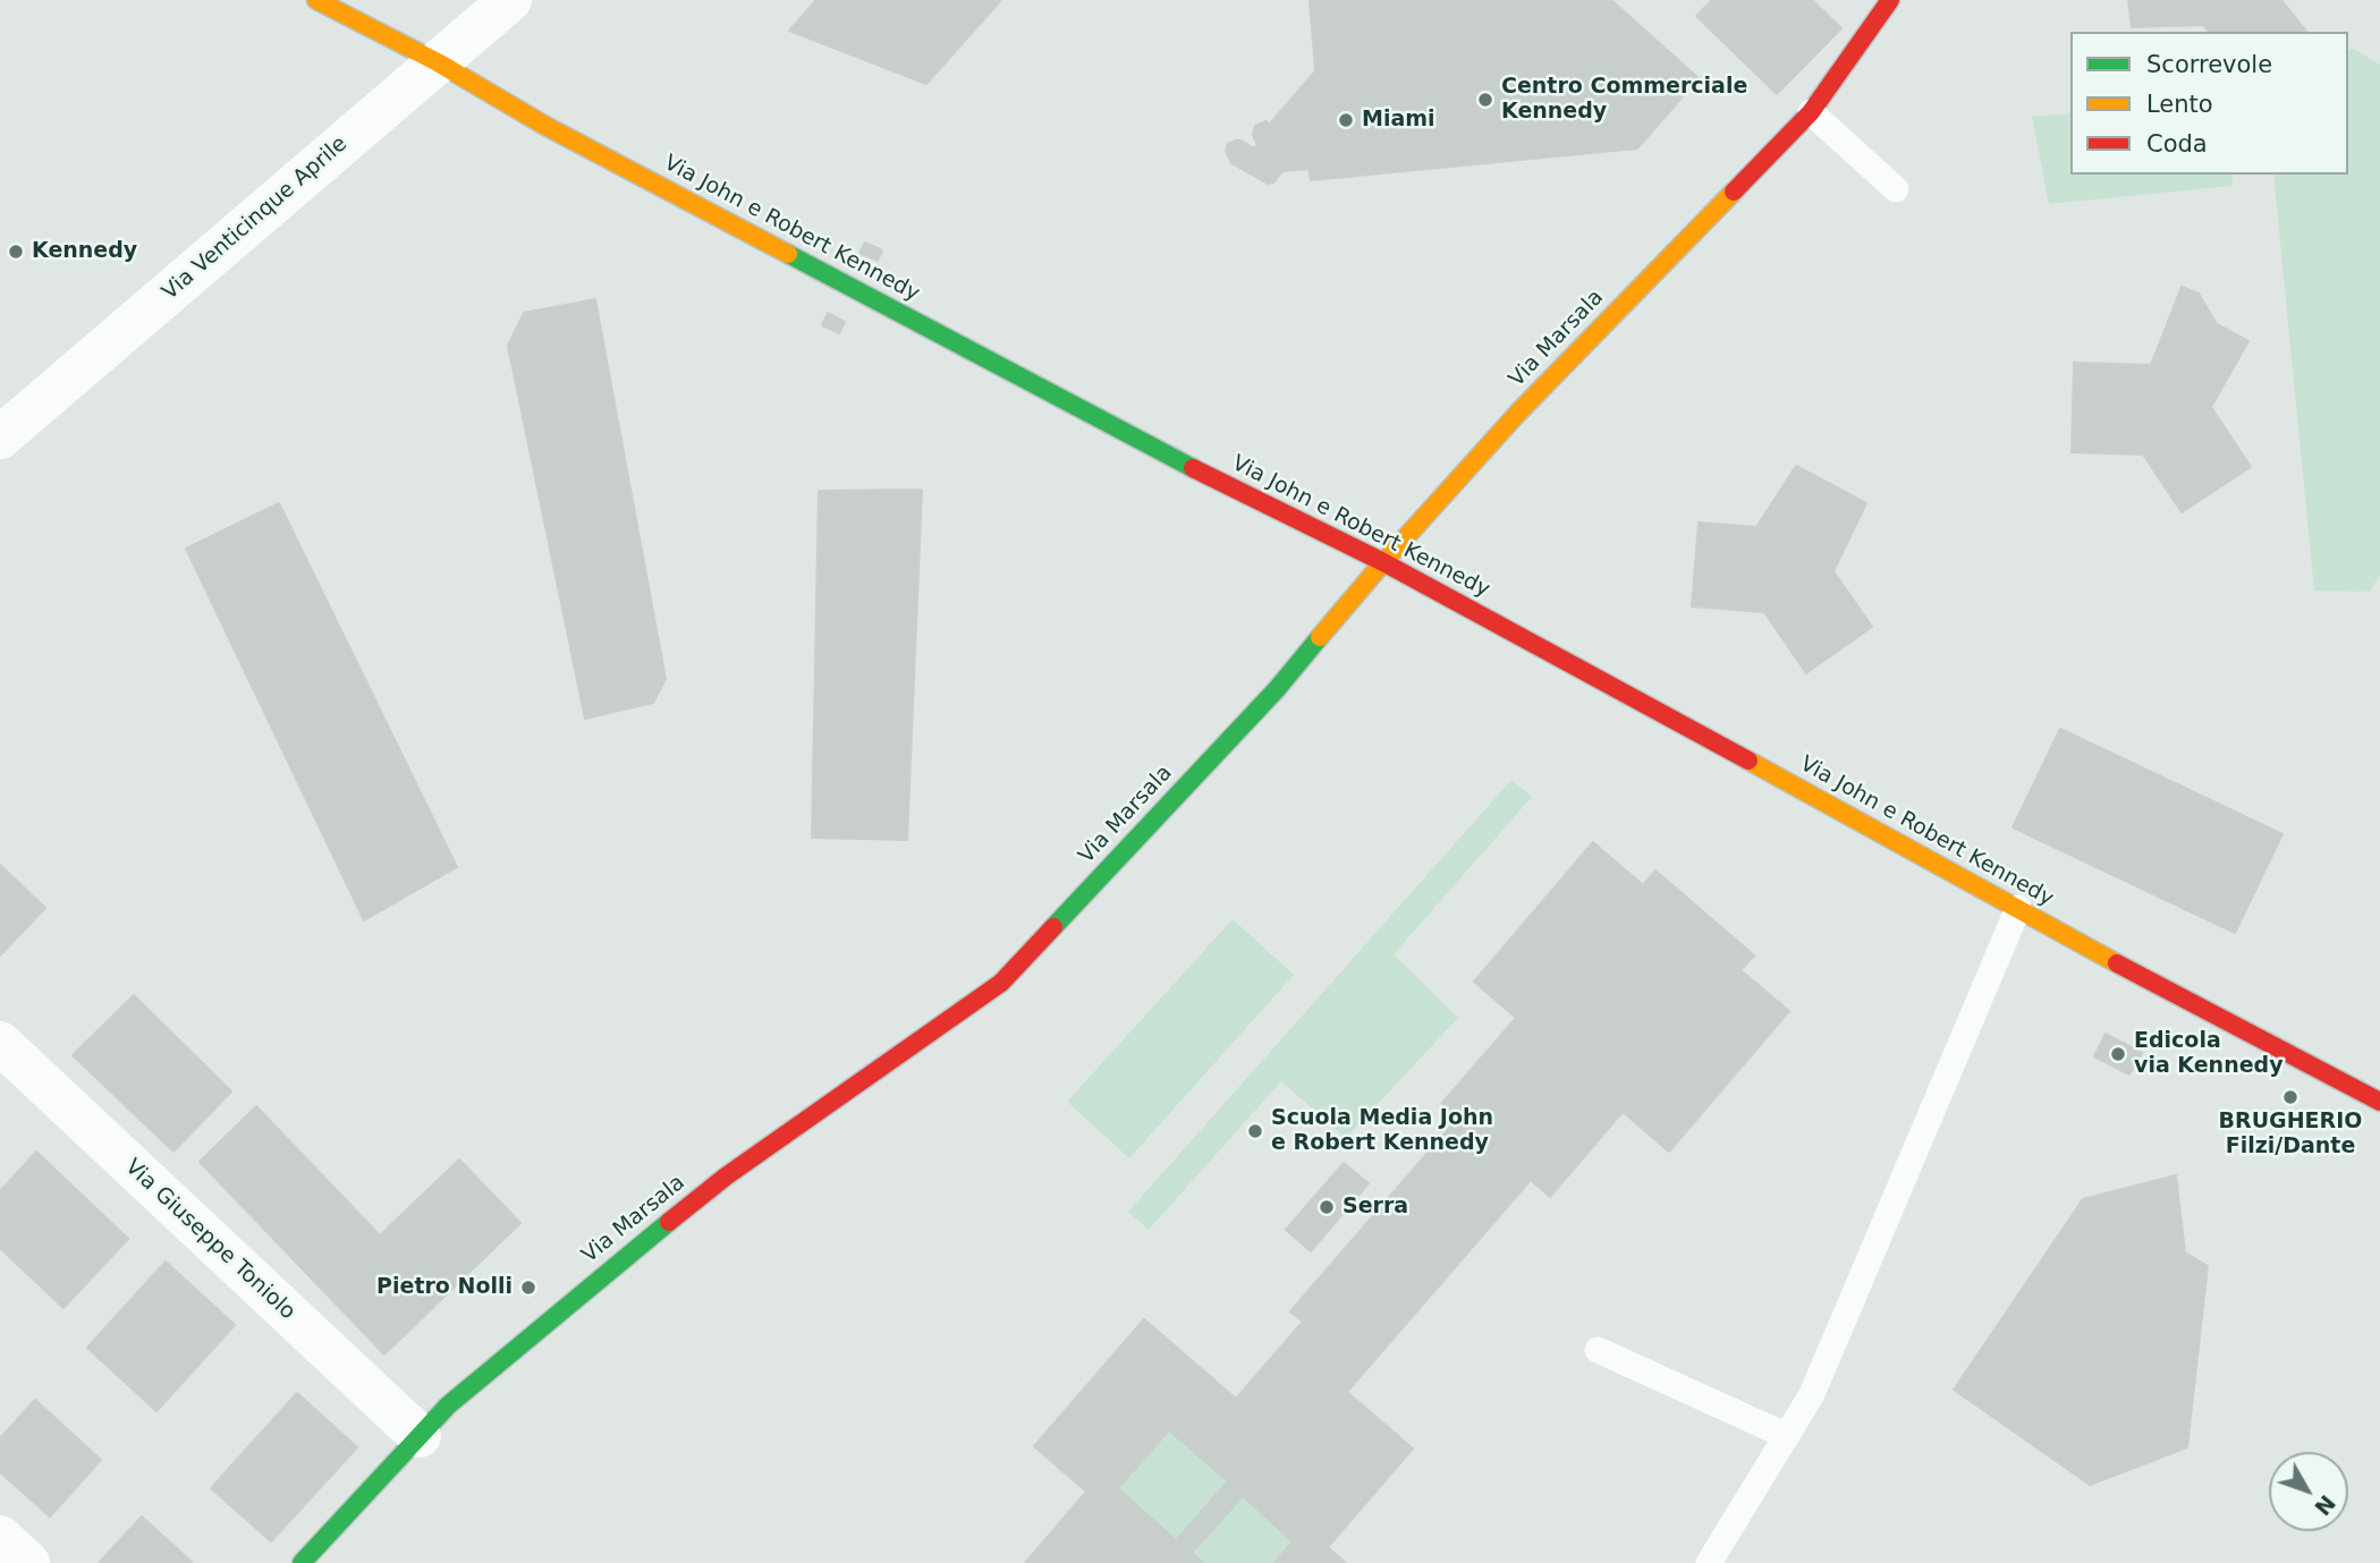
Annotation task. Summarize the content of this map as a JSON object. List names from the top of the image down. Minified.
{"streets":{"street":["Via Venticinque Aprile","Via John e Robert Kennedy","Via Marsala","Via Giuseppe Toniolo"]},"crossings":[["Via Venticinque Aprile","Via John e Robert Kennedy"],["Via John e Robert Kennedy","Via Marsala"],["Via Marsala","Via Giuseppe Toniolo"]],"places":["Centro Commerciale Kennedy","Miami","Kennedy","Edicola via Kennedy","BRUGHERIO Filzi/Dante","Scuola Media John e Robert Kennedy","Serra","Pietro Nolli"],"legend":["Scorrevole","Lento","Coda"],"north":"bottom right"}
